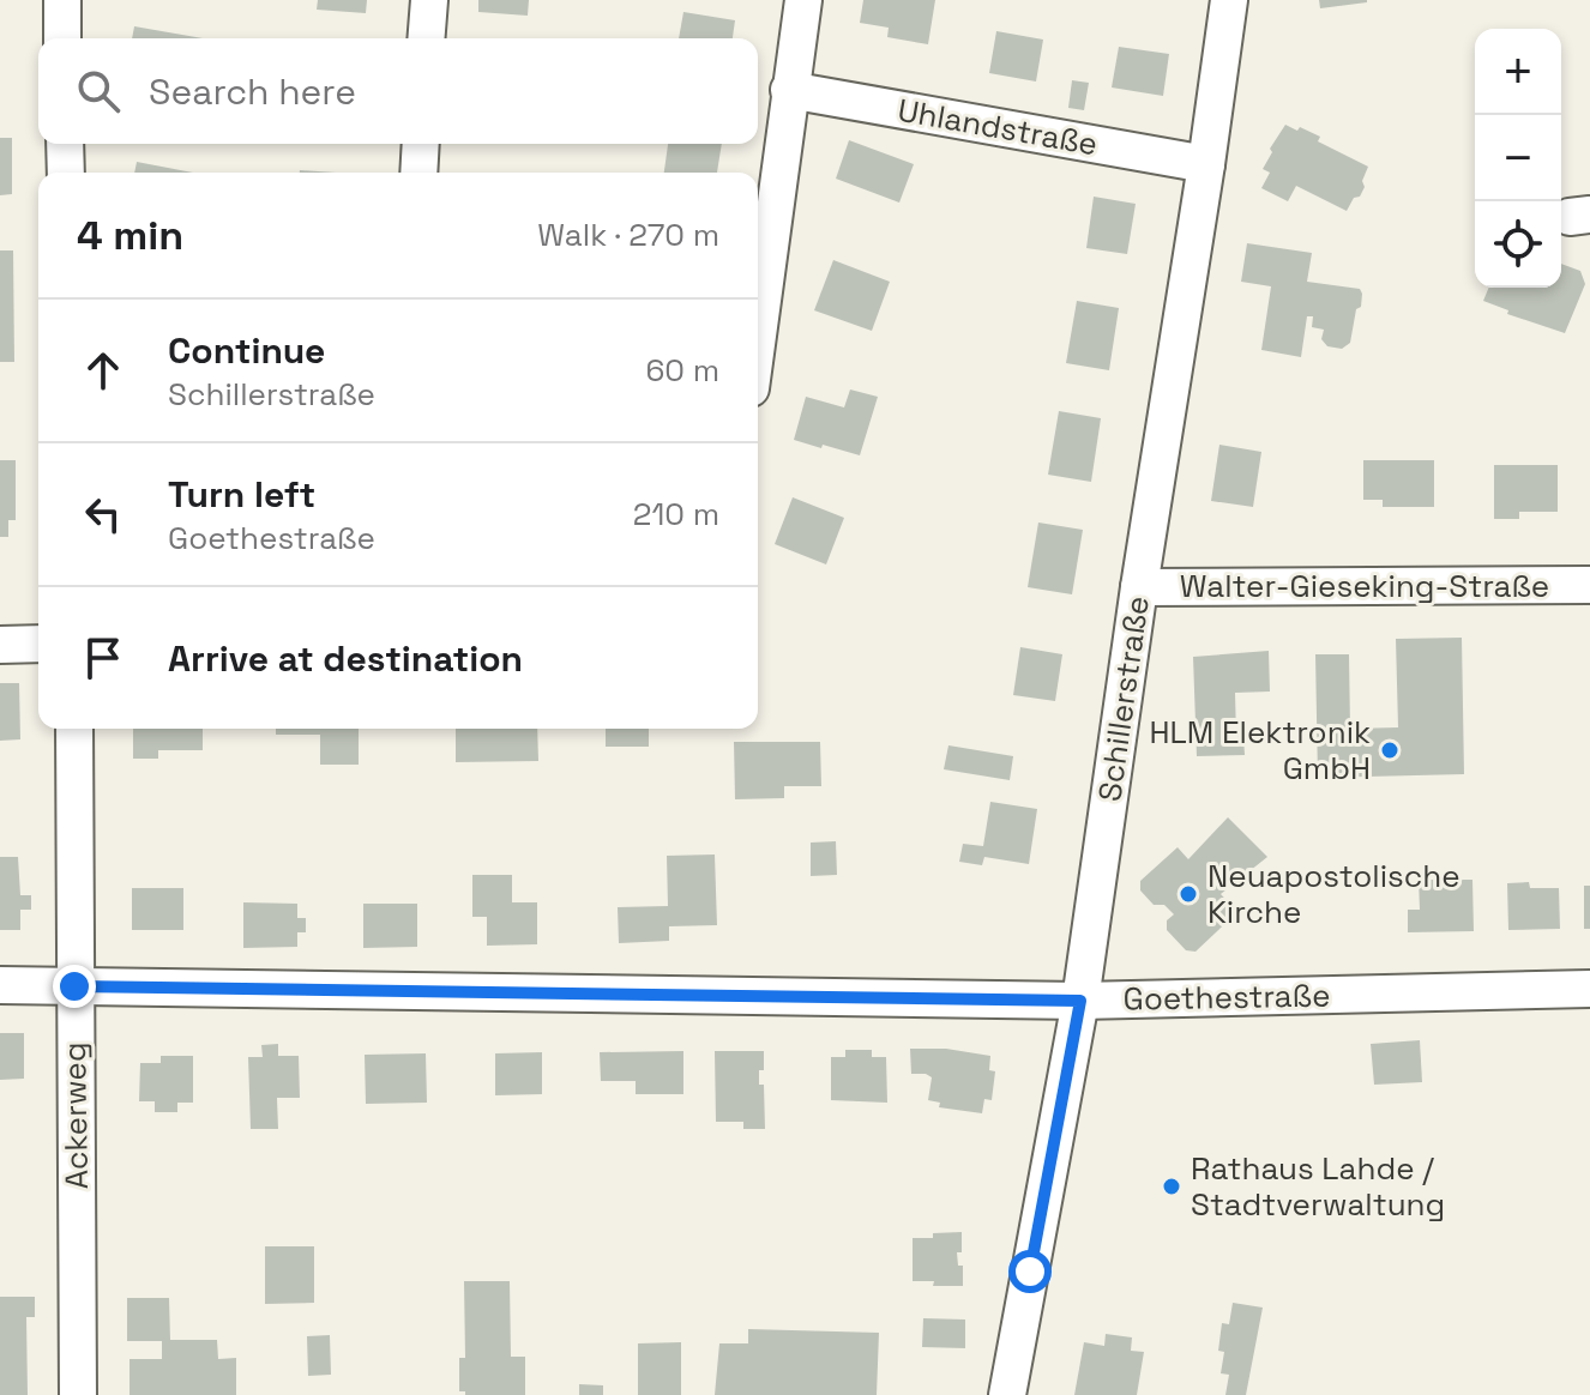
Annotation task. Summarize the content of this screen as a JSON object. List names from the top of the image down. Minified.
{"streets":{"street":["Uhlandstraße","Walter-Gieseking-Straße","Schillerstraße","Goethestraße","Ackerweg"]},"crossings":[["Uhlandstraße","Schillerstraße"],["Walter-Gieseking-Straße","Schillerstraße"],["Schillerstraße","Goethestraße"],["Goethestraße","Ackerweg"]],"places":["HLM Elektronik GmbH","Neuapostolische Kirche","Rathaus Lahde / Stadtverwaltung"],"page":{"map_buttons":["+","−"],"search":"Search here","heading":["4 min","Walk · 270 m"],"list":[["Continue","Schillerstraße","60 m"],["Turn left","Goethestraße","210 m"],"Arrive at destination"]}}
